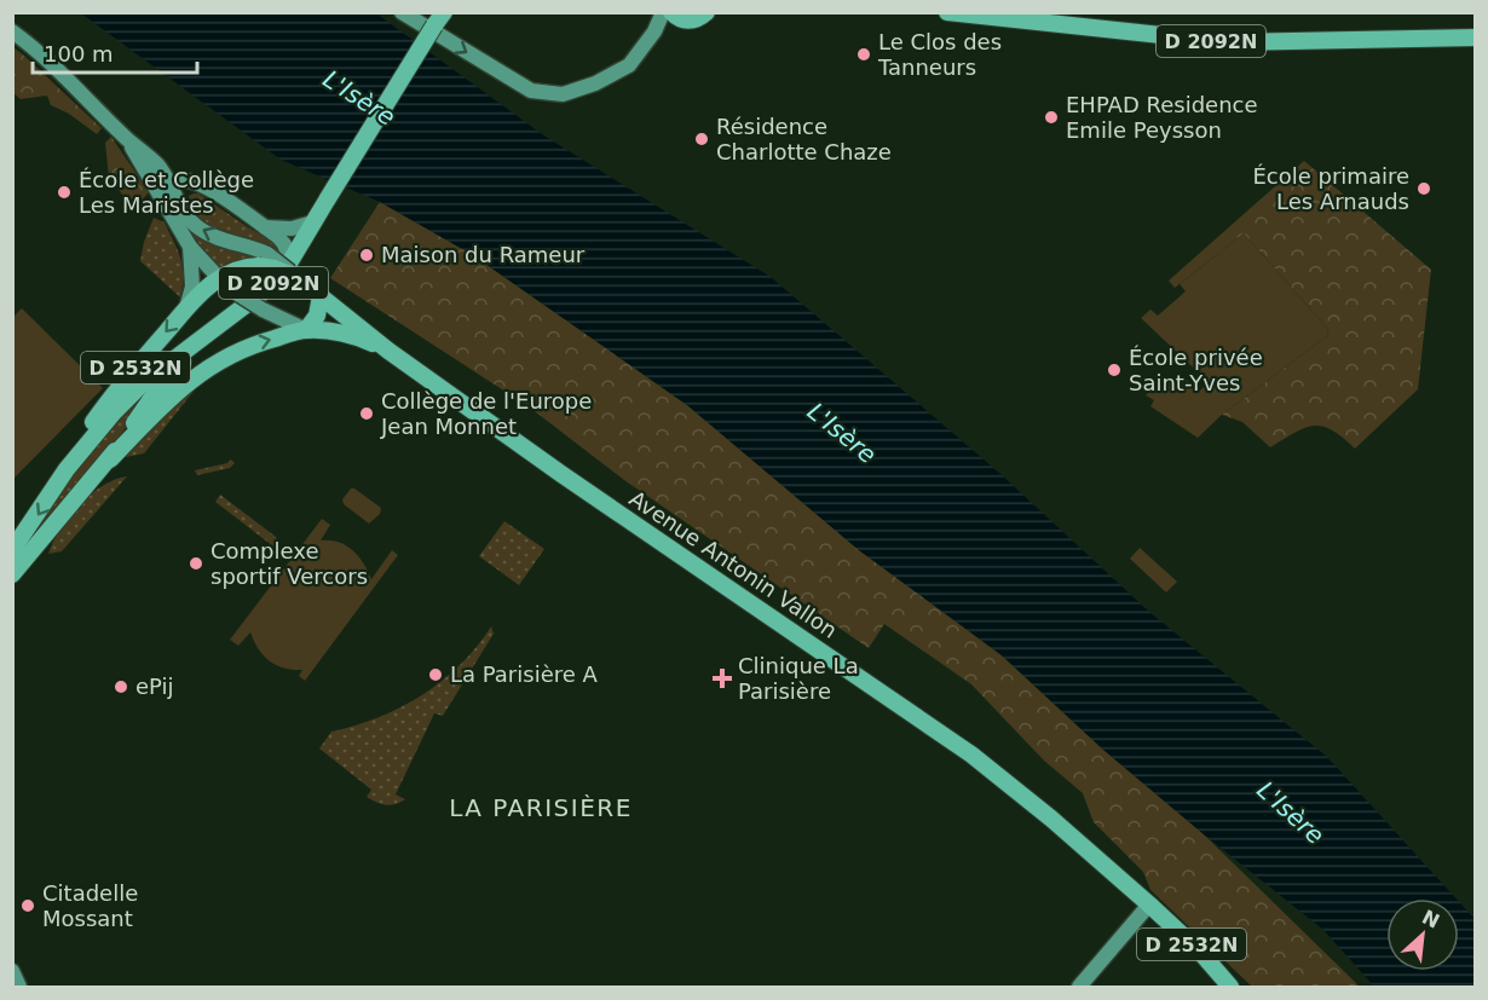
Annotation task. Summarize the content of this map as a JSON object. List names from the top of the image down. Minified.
{"streets":{"main road":["D 2092N","D 2532N","Avenue Antonin Vallon"]},"crossings":[["D 2092N","D 2532N"],["D 2532N","Avenue Antonin Vallon"]],"districts":["LA PARISIÈRE"],"water":["L'Isère"],"places":{"other":["Le Clos des Tanneurs","EHPAD Residence Emile Peysson","Résidence Charlotte Chaze","École primaire Les Arnauds","École et Collège Les Maristes","Maison du Rameur","École privée Saint-Yves","Collège de l'Europe Jean Monnet","Complexe sportif Vercors","La Parisière A","ePij","Citadelle Mossant"],"health":["Clinique La Parisière"]},"scale_bar":"100 m","north":"top right"}
